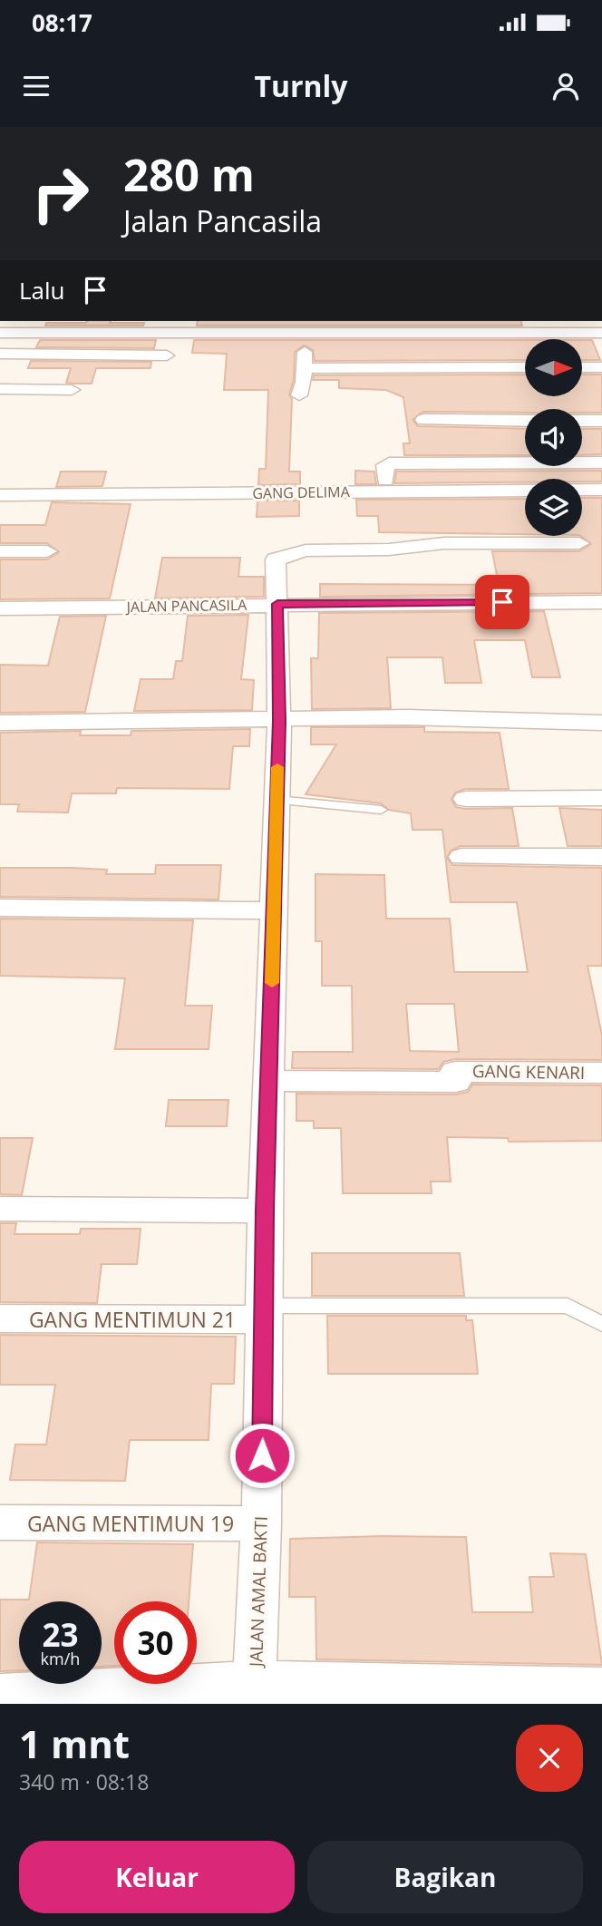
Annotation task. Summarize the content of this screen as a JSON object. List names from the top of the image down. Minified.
{"streets":{"street":["GANG DELIMA","JALAN PANCASILA","GANG KENARI","GANG MENTIMUN 21","GANG MENTIMUN 19","JALAN AMAL BAKTI"]},"crossings":[["JALAN PANCASILA","JALAN AMAL BAKTI"],["GANG KENARI","JALAN AMAL BAKTI"],["GANG MENTIMUN 21","JALAN AMAL BAKTI"],["GANG MENTIMUN 19","JALAN AMAL BAKTI"]],"north":"right","page":{"status":"08:17","header":"Turnly","turn":["280 m","Jalan Pancasila"],"then":"Lalu","speed":"23 km/h","limit":"30","heading":["1 mnt","340 m · 08:18"],"buttons":["Keluar","Bagikan"]}}
